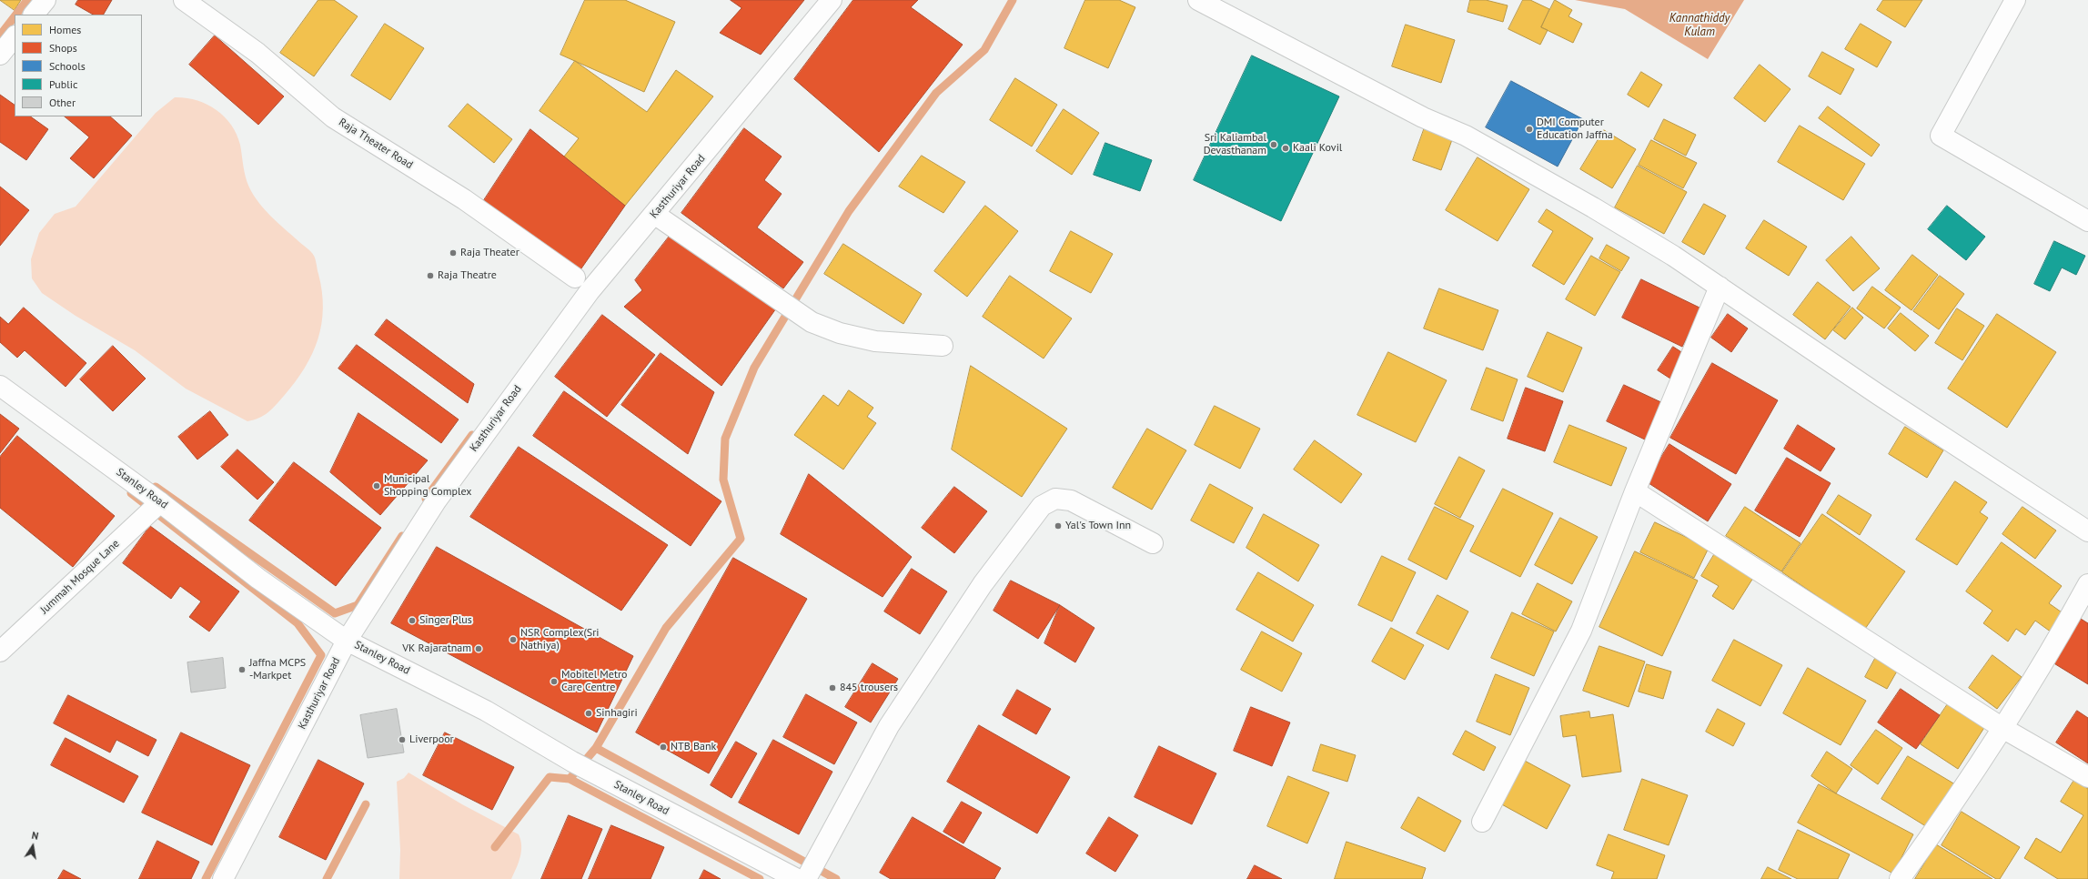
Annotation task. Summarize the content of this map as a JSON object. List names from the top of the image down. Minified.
{"streets":{"street":["Raja Theater Road","Kasthuriyar Road","Stanley Road","Jummah Mosque Lane"]},"crossings":[["Kasthuriyar Road","Stanley Road"],["Stanley Road","Jummah Mosque Lane"]],"water":["Kannathiddy Kulam"],"places":["DMI Computer Education Jaffna","Sri Kaliambal Devasthanam","Kaali Kovil","Raja Theater","Raja Theatre","Municipal Shopping Complex","Yal's Town Inn","Singer Plus","NSR Complex(Sri Nathiya)","VK Rajaratnam","Jaffna MCPS -Markpet","Mobitel Metro Care Centre","845 trousers","Sinhagiri","Liverpoor","NTB Bank"],"legend":["Homes","Shops","Schools","Public","Other"],"north":"top"}
